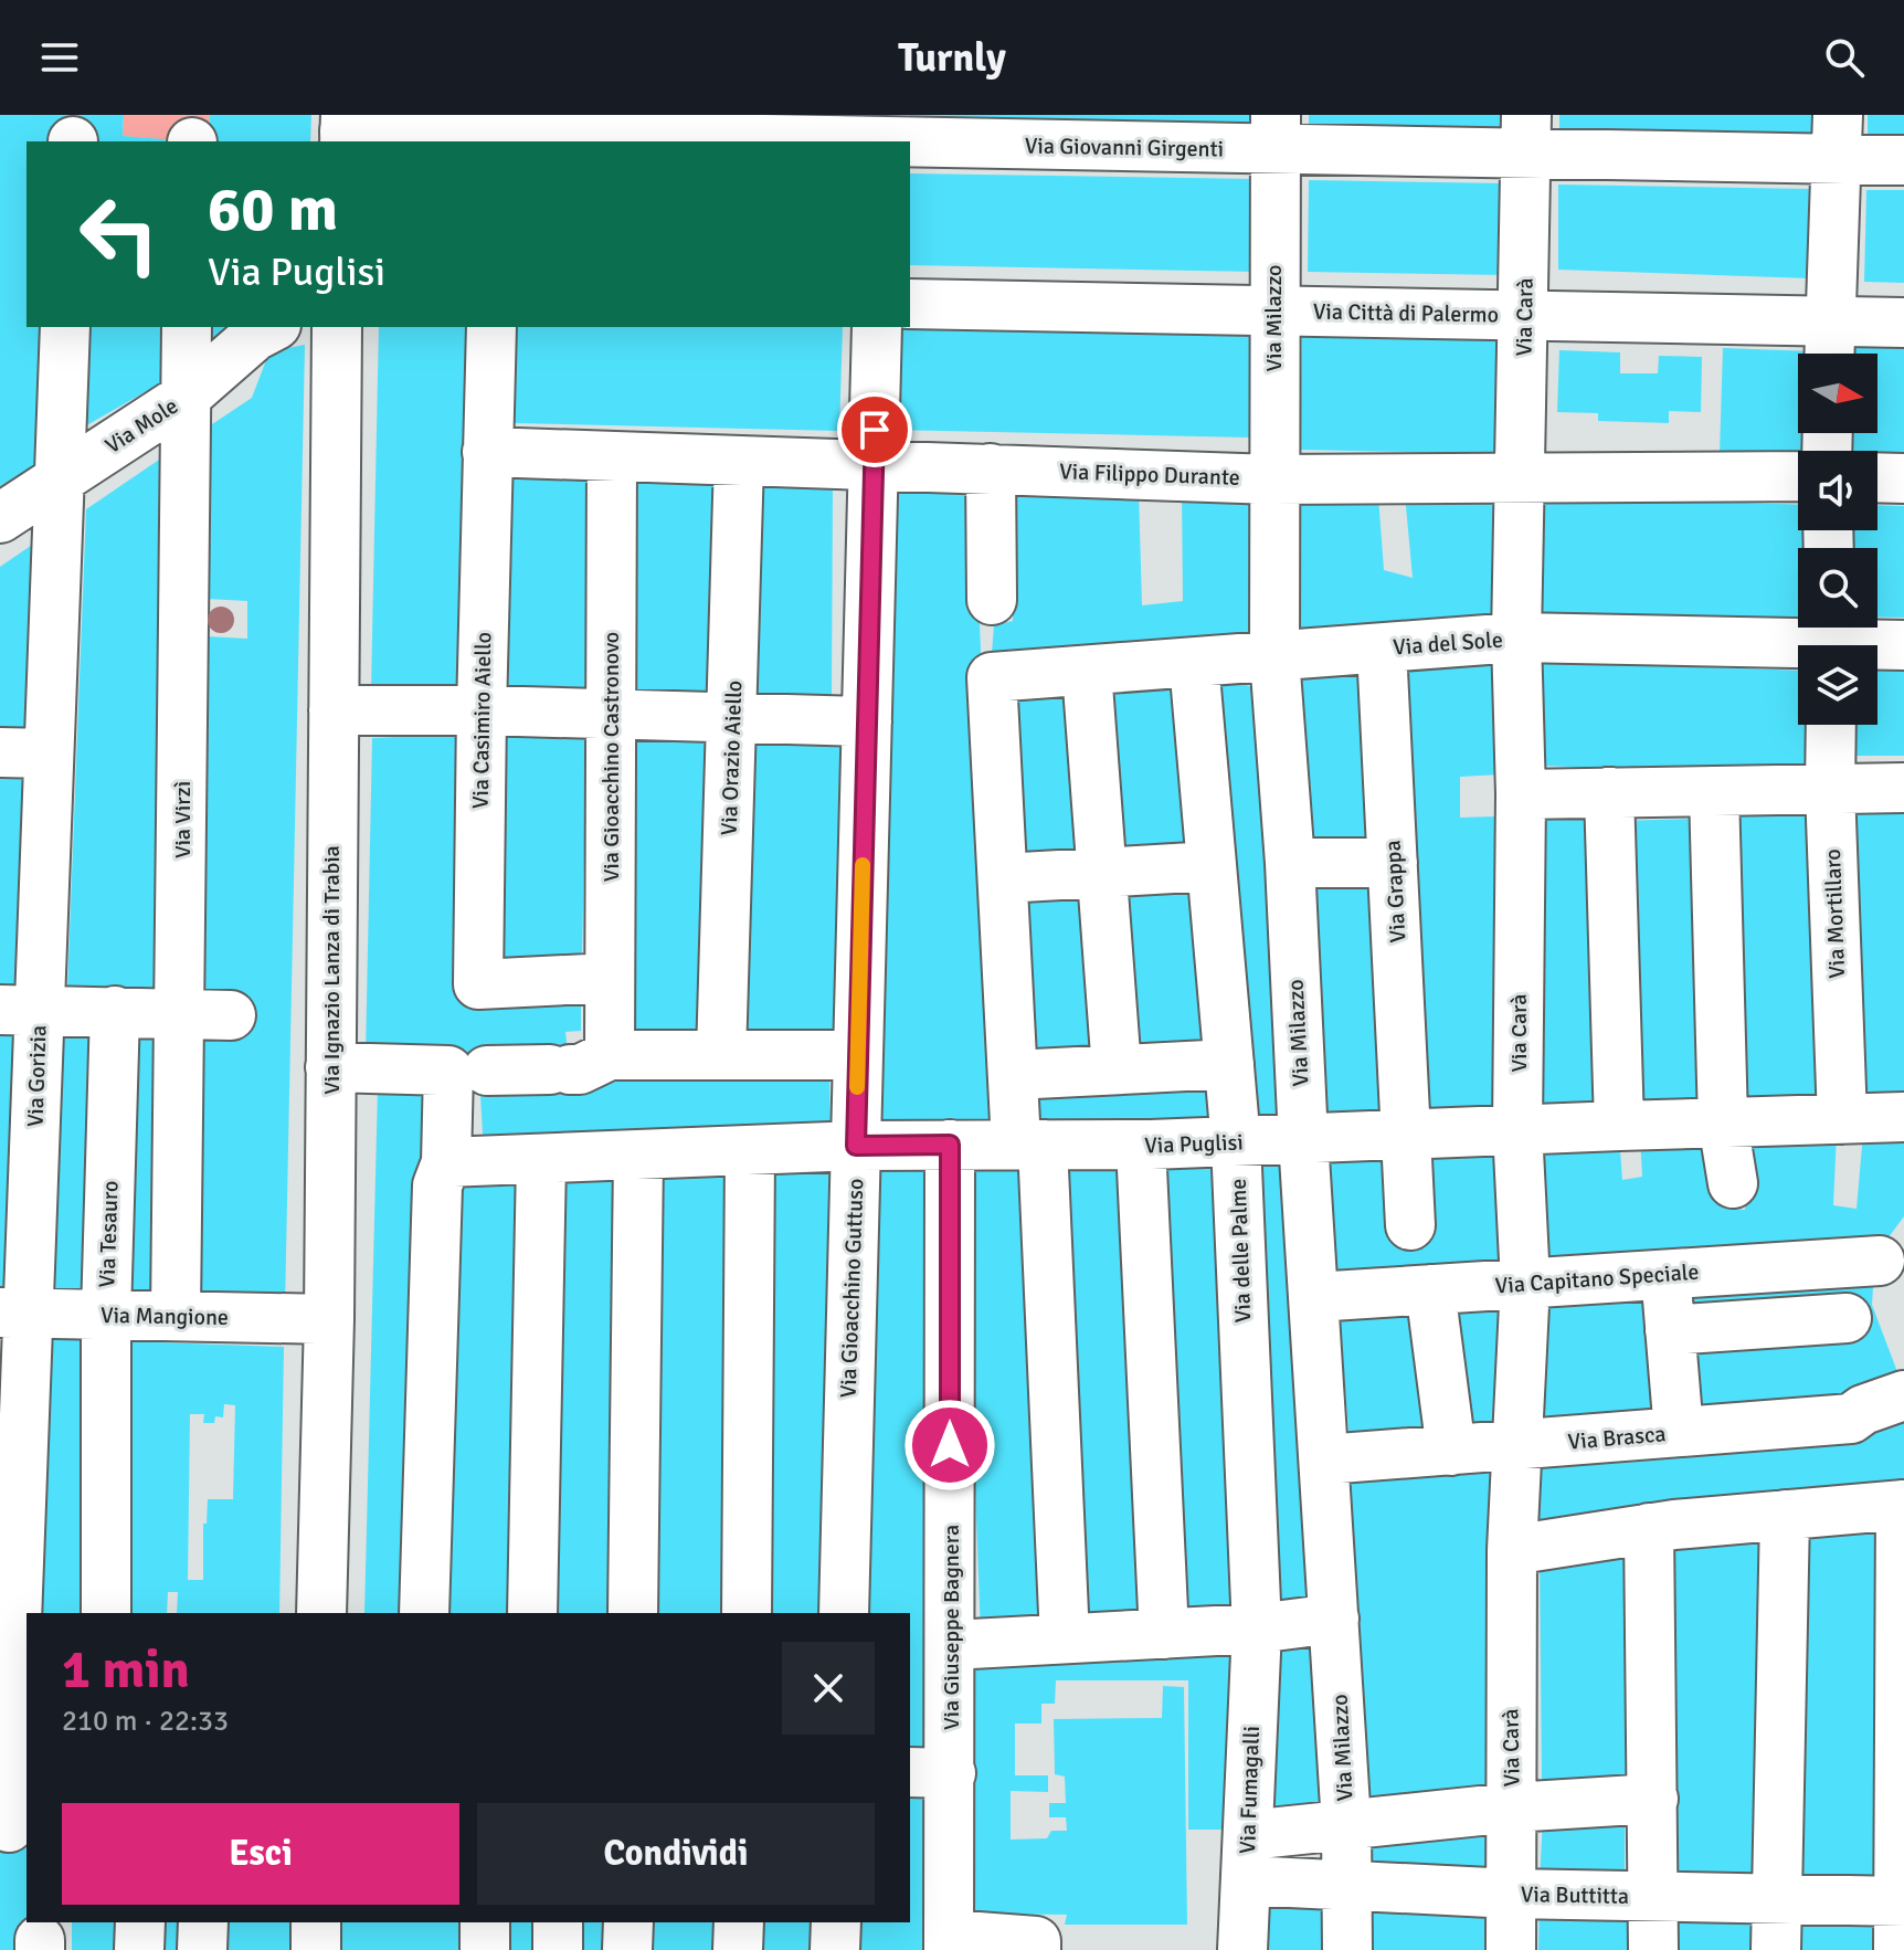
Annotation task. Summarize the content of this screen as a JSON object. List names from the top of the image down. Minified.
{"streets":{"street":["Via Giovanni Girgenti","Via Città di Palermo","Via Carà","Via Milazzo","Via Mole","Via Filippo Durante","Via del Sole","Via Casimiro Aiello","Via Gioacchino Castronovo","Via Orazio Aiello","Via Virzì","Via Grappa","Via Mortillaro","Via Ignazio Lanza di Trabia","Via Gorizia","Via Puglisi","Via Tesauro","Via delle Palme","Via Capitano Speciale","Via Gioacchino Guttuso","Via Mangione","Via Brasca","Via Giuseppe Bagnera","Via Fumagalli","Via Buttitta"]},"crossings":[["Via Giovanni Girgenti","Via Carà"],["Via Giovanni Girgenti","Via Milazzo"],["Via Città di Palermo","Via Carà"],["Via Città di Palermo","Via Milazzo"],["Via Carà","Via Filippo Durante"],["Via Carà","Via del Sole"],["Via Carà","Via Puglisi"],["Via Carà","Via Capitano Speciale"],["Via Carà","Via Brasca"],["Via Carà","Via Buttitta"],["Via Milazzo","Via Filippo Durante"],["Via Milazzo","Via del Sole"],["Via Milazzo","Via Puglisi"],["Via Milazzo","Via Capitano Speciale"],["Via Milazzo","Via Brasca"],["Via Milazzo","Via Buttitta"],["Via Mole","Via Virzì"],["Via Mole","Via Gorizia"],["Via Filippo Durante","Via Casimiro Aiello"],["Via Filippo Durante","Via Gioacchino Castronovo"],["Via Filippo Durante","Via Orazio Aiello"],["Via Filippo Durante","Via Gioacchino Guttuso"],["Via del Sole","Via Grappa"],["Via del Sole","Via delle Palme"],["Via Casimiro Aiello","Via Gioacchino Castronovo"],["Via Virzì","Via Mangione"],["Via Grappa","Via Puglisi"],["Via Mortillaro","Via Puglisi"],["Via Ignazio Lanza di Trabia","Via Mangione"],["Via Gorizia","Via Mangione"],["Via Puglisi","Via delle Palme"],["Via Puglisi","Via Gioacchino Guttuso"],["Via Puglisi","Via Giuseppe Bagnera"],["Via Tesauro","Via Mangione"],["Via delle Palme","Via Fumagalli"],["Via Fumagalli","Via Buttitta"]],"north":"right","page":{"header":"Turnly","turn":["60 m","Via Puglisi"],"heading":["1 min","210 m · 22:33"],"buttons":["Esci","Condividi"]}}
